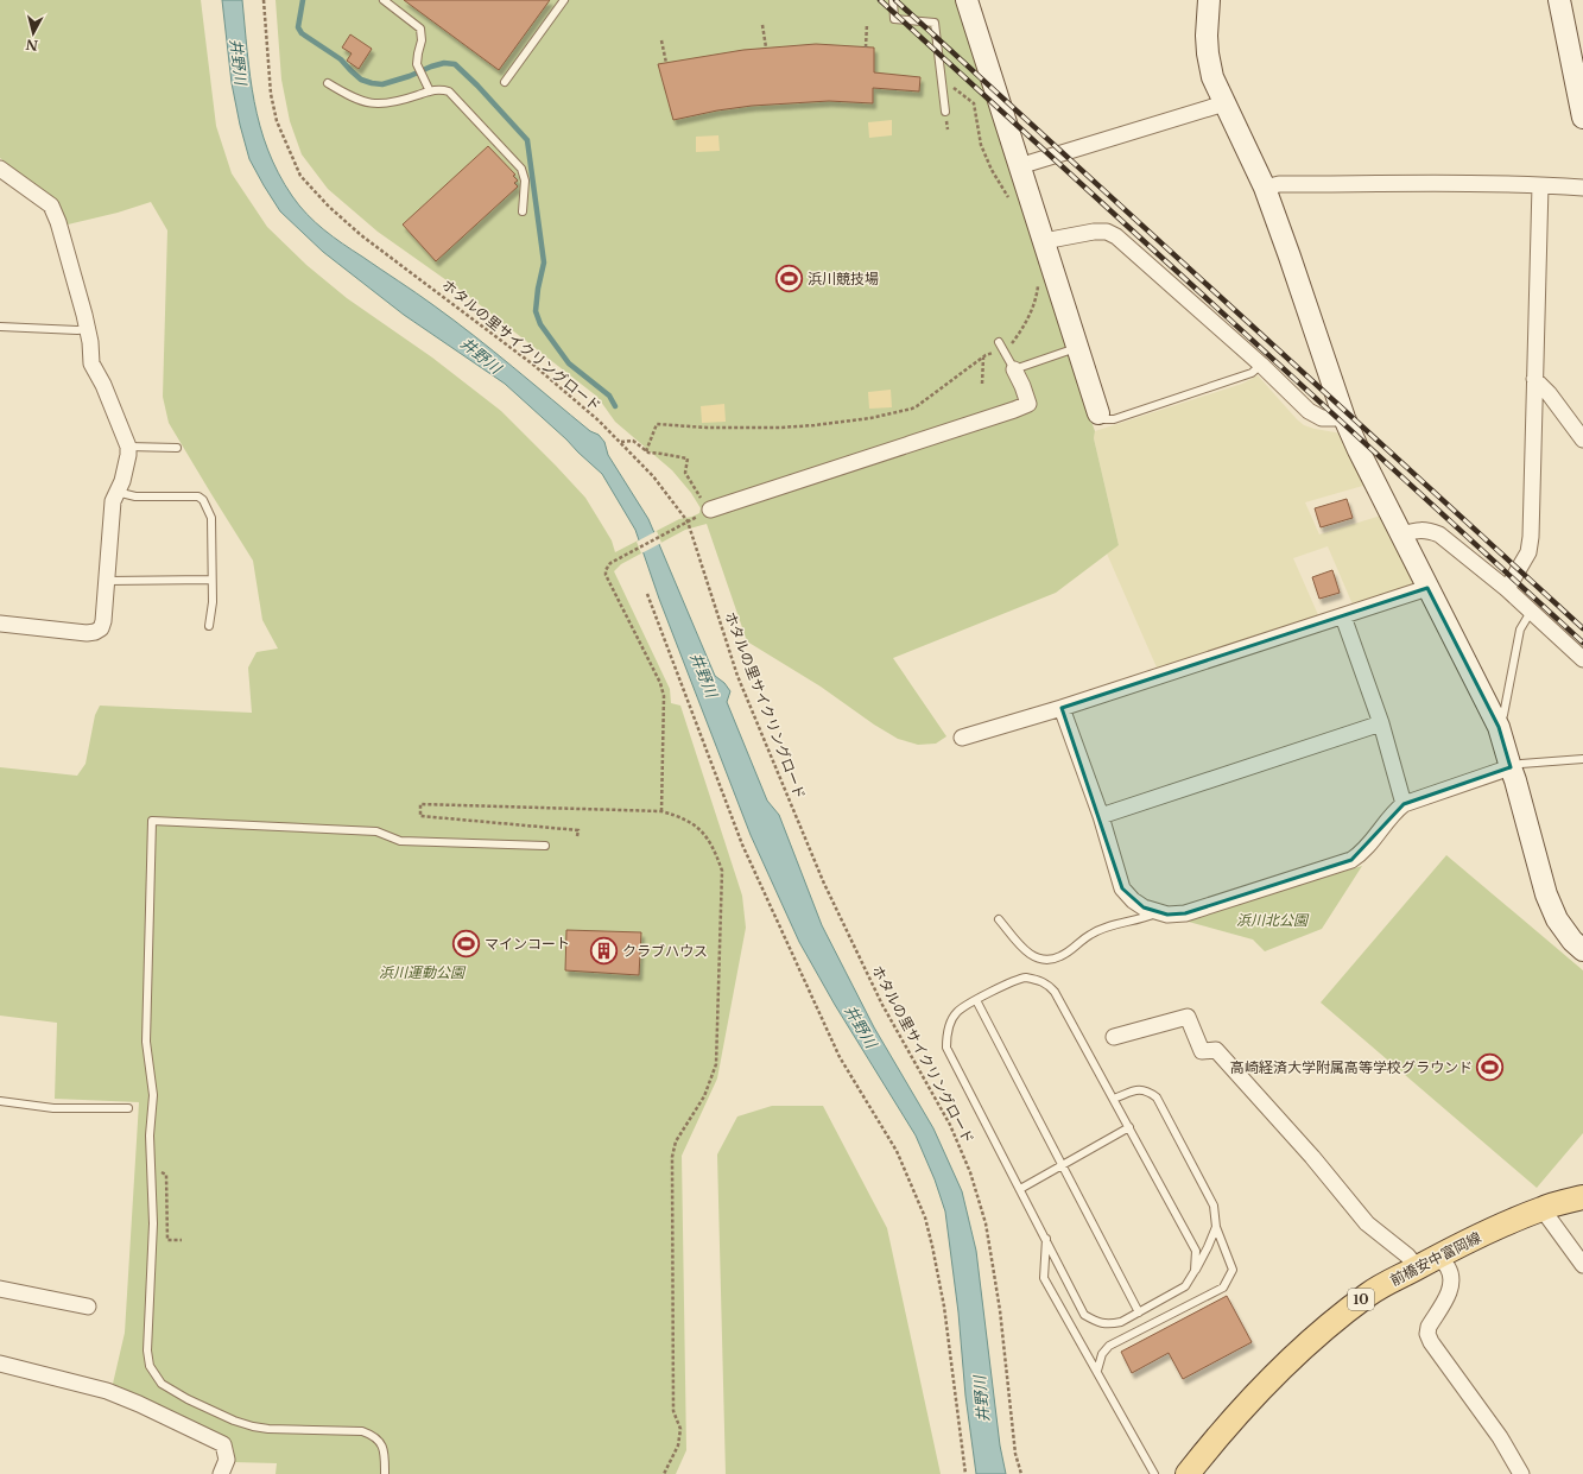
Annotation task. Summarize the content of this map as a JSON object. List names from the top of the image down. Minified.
{"streets":{"main road":["前橋安中富岡線","10"],"path":["ホタルの里サイクリングロード"]},"water":["井野川"],"parks":["浜川北公園","浜川運動公園"],"places":{"sports":["浜川競技場","マインコート","高崎経済大学附属高等学校グラウンド"],"building":["クラブハウス"]},"north":"bottom"}
